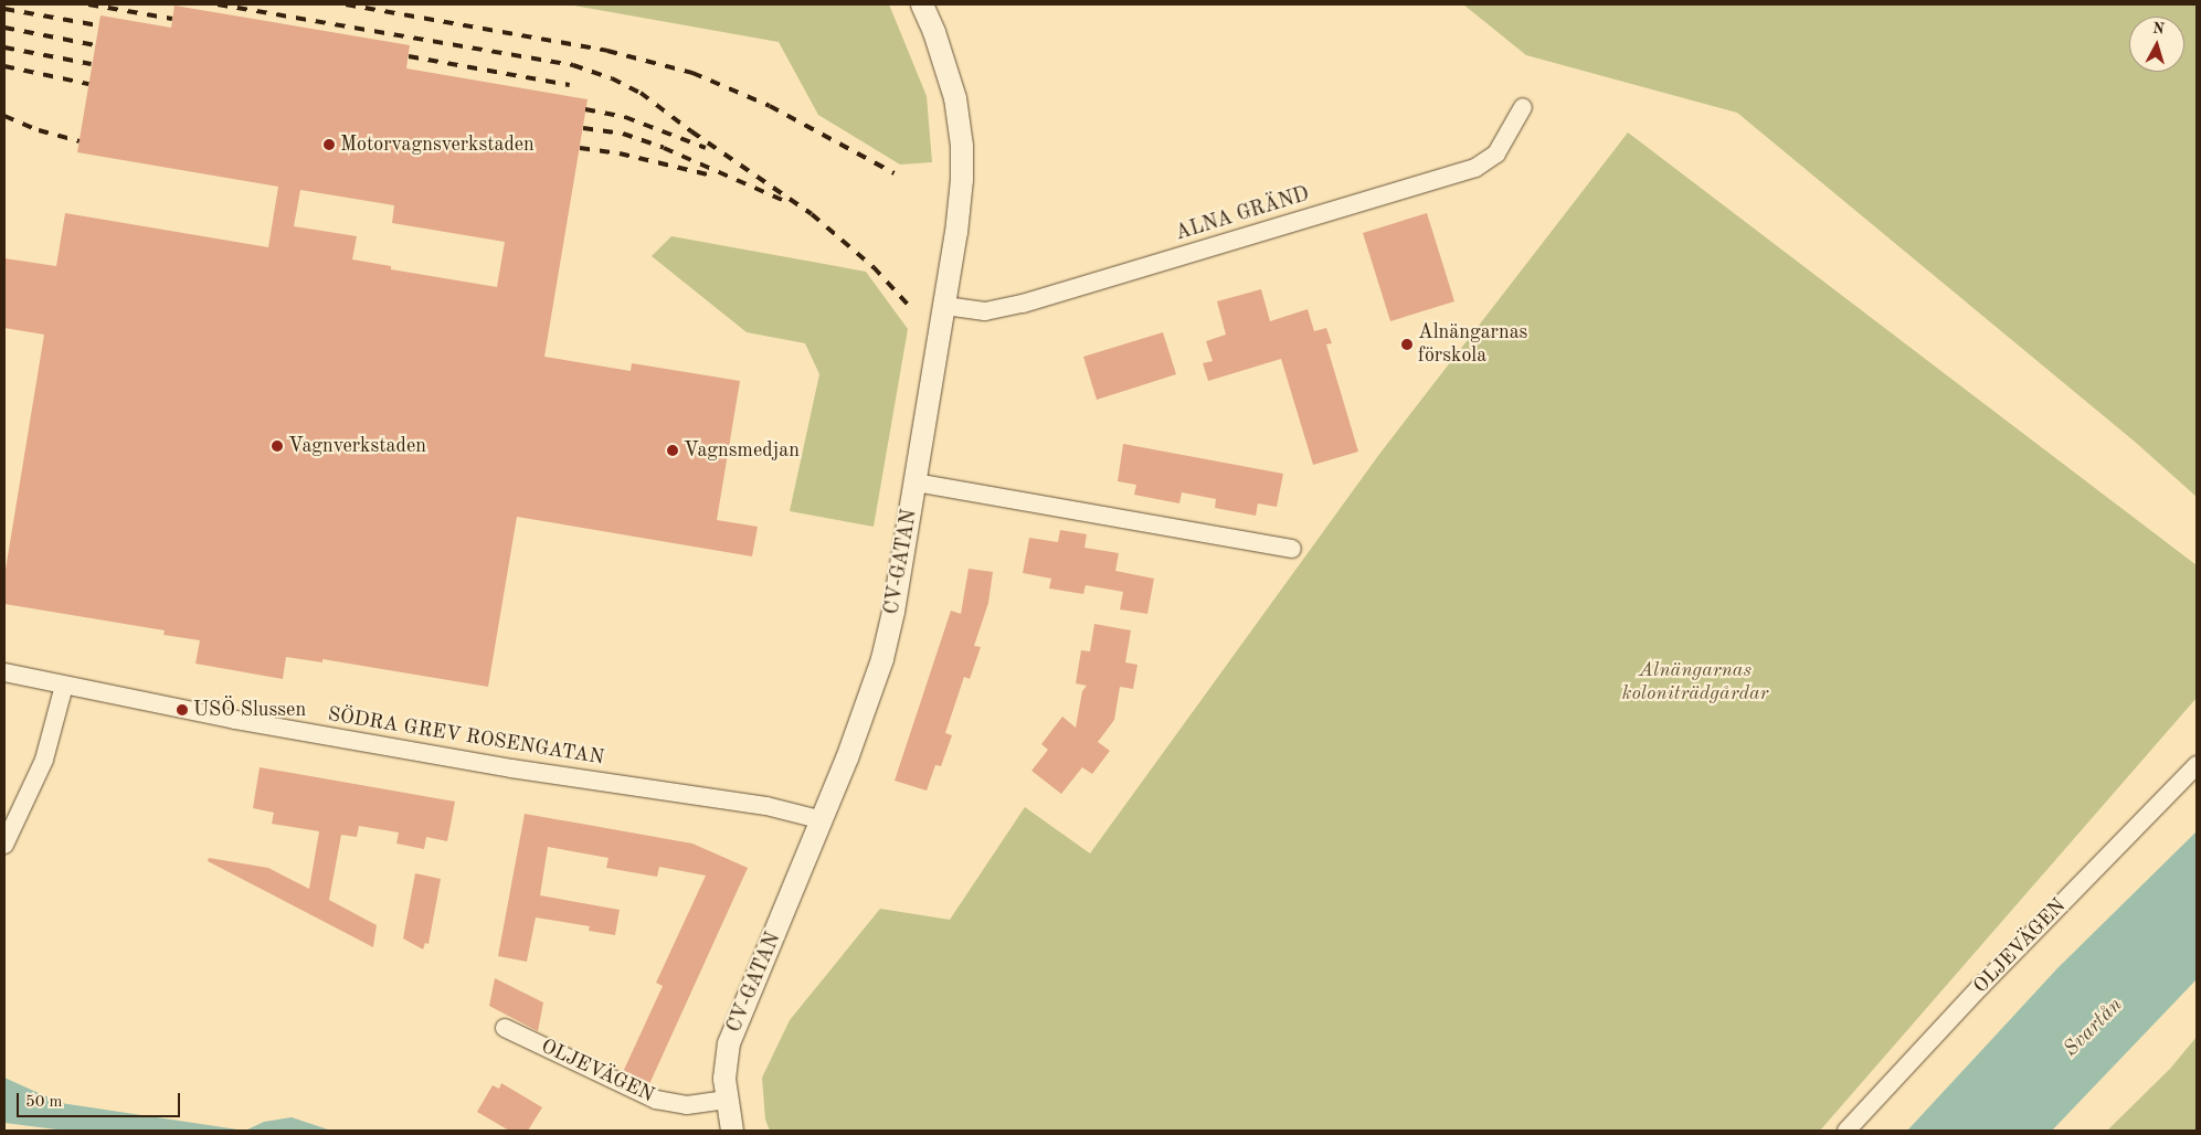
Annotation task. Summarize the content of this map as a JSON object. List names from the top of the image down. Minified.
{"streets":{"street":["ALNA GRÄND","CV-GATAN","SÖDRA GREV ROSENGATAN","OLJEVÄGEN"]},"crossings":[["ALNA GRÄND","CV-GATAN"],["CV-GATAN","SÖDRA GREV ROSENGATAN"],["CV-GATAN","OLJEVÄGEN"]],"water":["Svartån"],"parks":["Alnängarnas koloniträdgårdar"],"places":["Motorvagnsverkstaden","Alnängarnas förskola","Vagnverkstaden","Vagnsmedjan","USÖ Slussen"],"scale_bar":"50 m","north":"top"}
